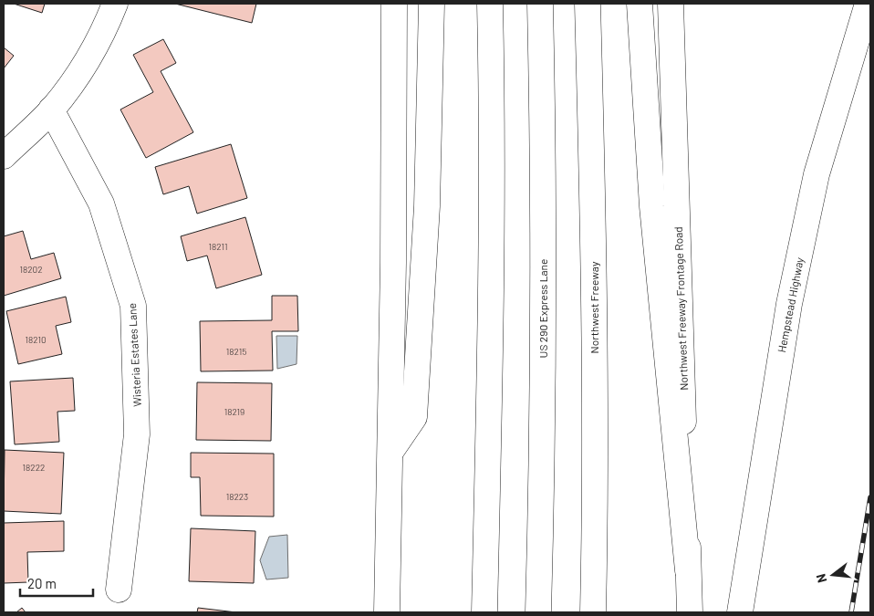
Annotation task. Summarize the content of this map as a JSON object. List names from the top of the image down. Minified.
{"streets":{"main road":["Hempstead Highway","Northwest Freeway","US 290 Express Lane","Northwest Freeway Frontage Road","Wisteria Estates Lane"]},"house_numbers":["18211","18202","18210","18215","18219","18222","18223"],"scale_bar":"20 m","north":"left"}
